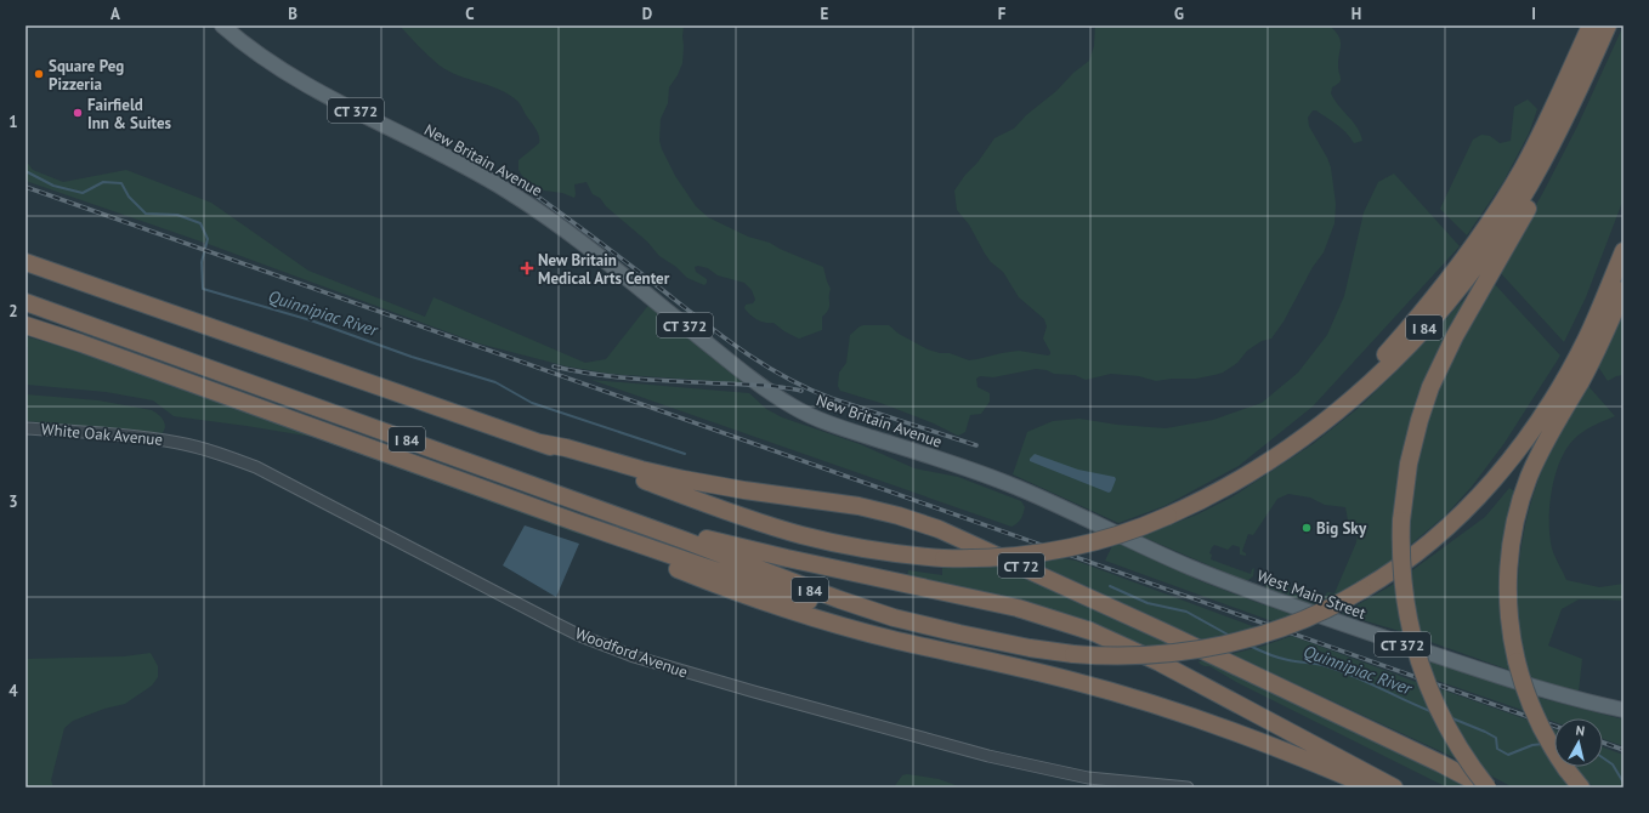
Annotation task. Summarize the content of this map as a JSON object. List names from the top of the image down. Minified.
{"streets":{"highway":["I 84","CT 72"],"main road":["CT 372","New Britain Avenue","West Main Street"],"street":["White Oak Avenue","Woodford Avenue"]},"crossings":[["New Britain Avenue","West Main Street"],["I 84","CT 72"],["White Oak Avenue","Woodford Avenue"]],"water":["Quinnipiac River"],"places":{"other":["Square Peg Pizzeria","Fairfield Inn & Suites","Big Sky"],"health":["New Britain Medical Arts Center"]},"north":"top","grid":{"columns":["A","B","C","D","E","F","G","H","I"],"rows":["1","2","3","4"]}}
